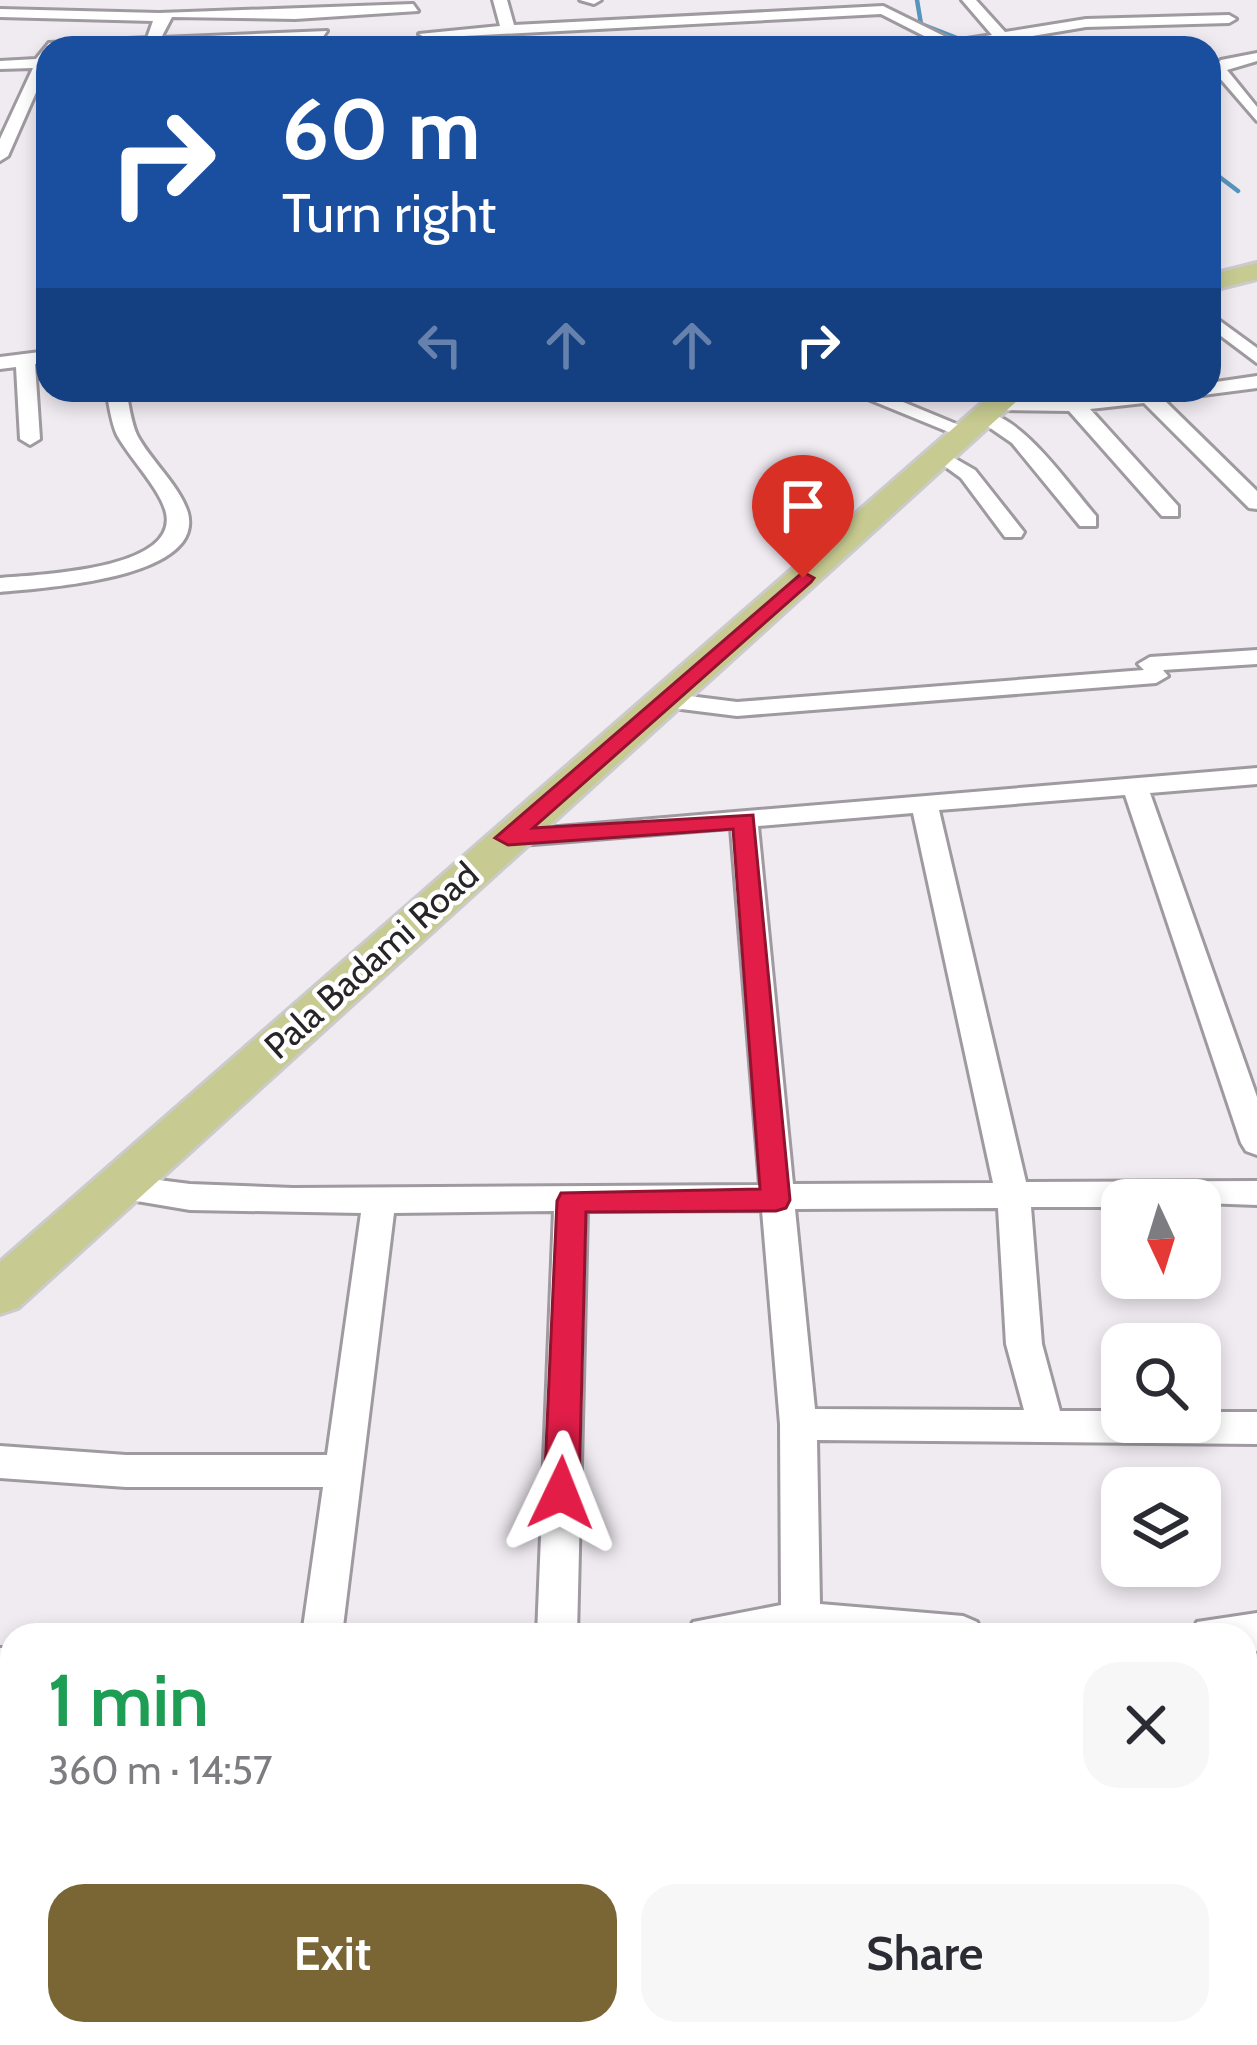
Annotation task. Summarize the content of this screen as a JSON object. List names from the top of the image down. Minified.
{"streets":{"main road":["Pala Badami Road"]},"north":"bottom","page":{"turn":["60 m","Turn right"],"heading":["1 min","360 m · 14:57"],"buttons":["Exit","Share"]}}
